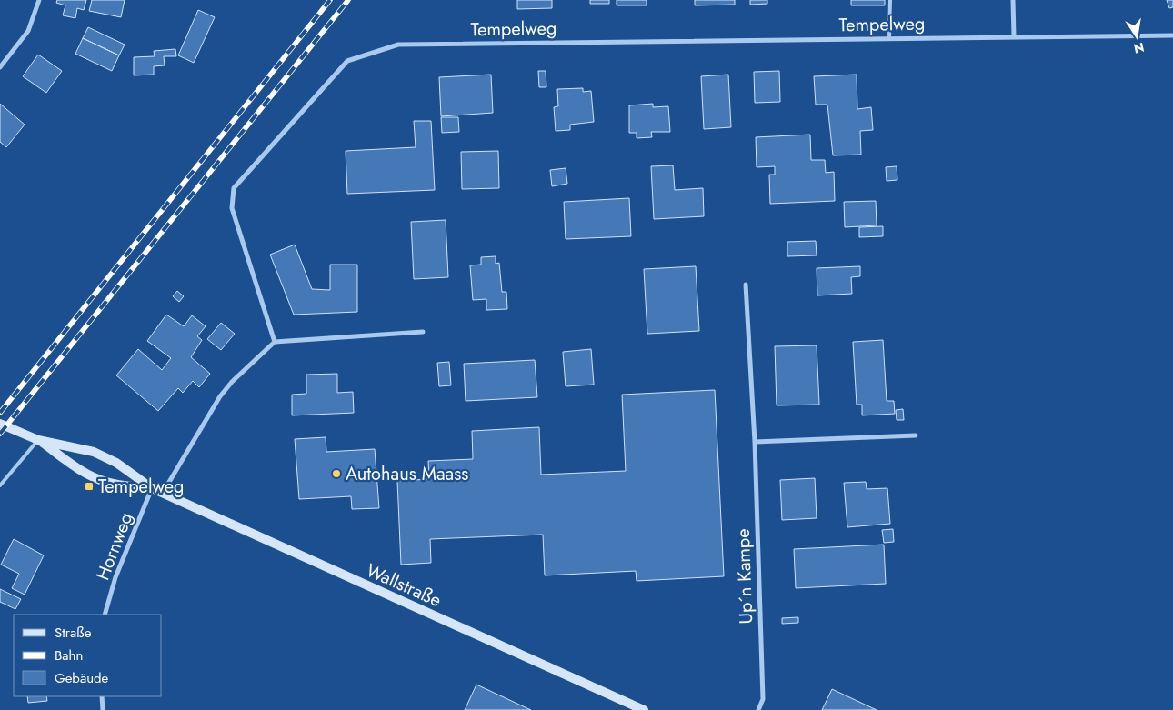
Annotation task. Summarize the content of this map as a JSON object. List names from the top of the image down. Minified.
{"streets":{"street":["Tempelweg","Hornweg","Up´n Kampe","Wallstraße"]},"crossings":[["Hornweg","Wallstraße"]],"places":{"other":["Autohaus Maass"],"transit":["Tempelweg"]},"legend":["Straße","Bahn","Gebäude"],"north":"bottom"}
